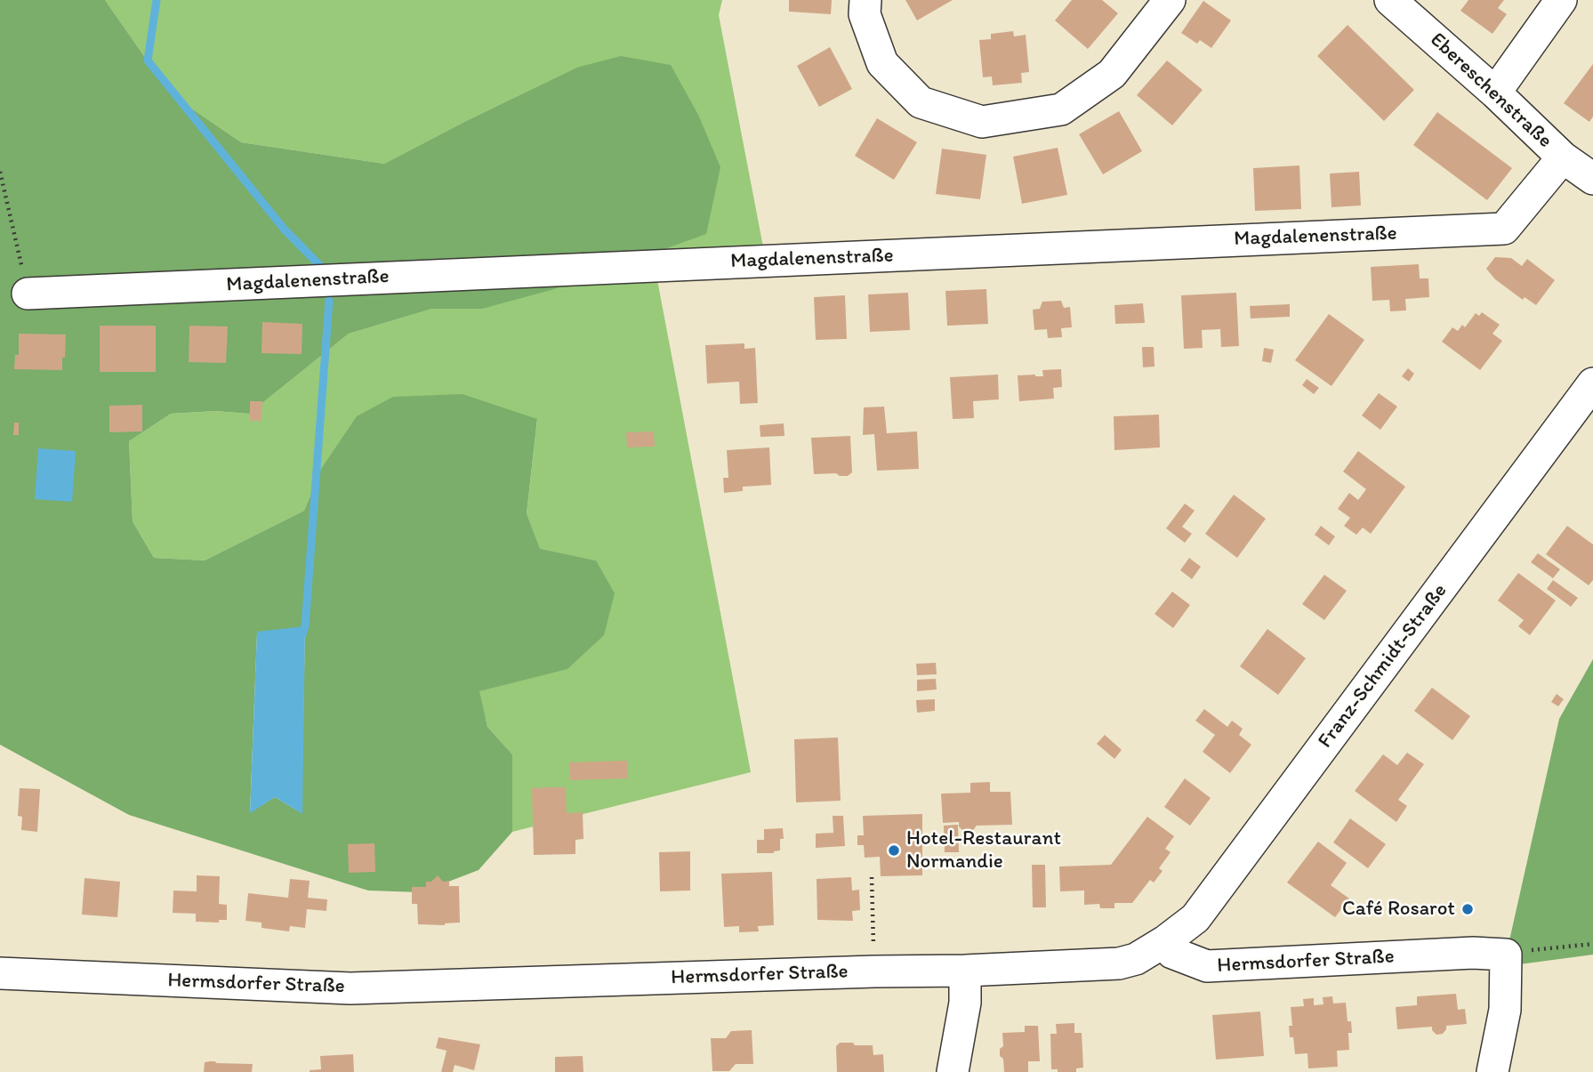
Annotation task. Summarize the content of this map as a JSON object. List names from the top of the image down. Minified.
{"streets":{"street":["Ebereschenstraße","Magdalenenstraße","Franz-Schmidt-Straße","Hermsdorfer Straße"]},"crossings":[["Ebereschenstraße","Magdalenenstraße"],["Franz-Schmidt-Straße","Hermsdorfer Straße"]],"places":["Hotel-Restaurant Normandie","Café Rosarot"]}
